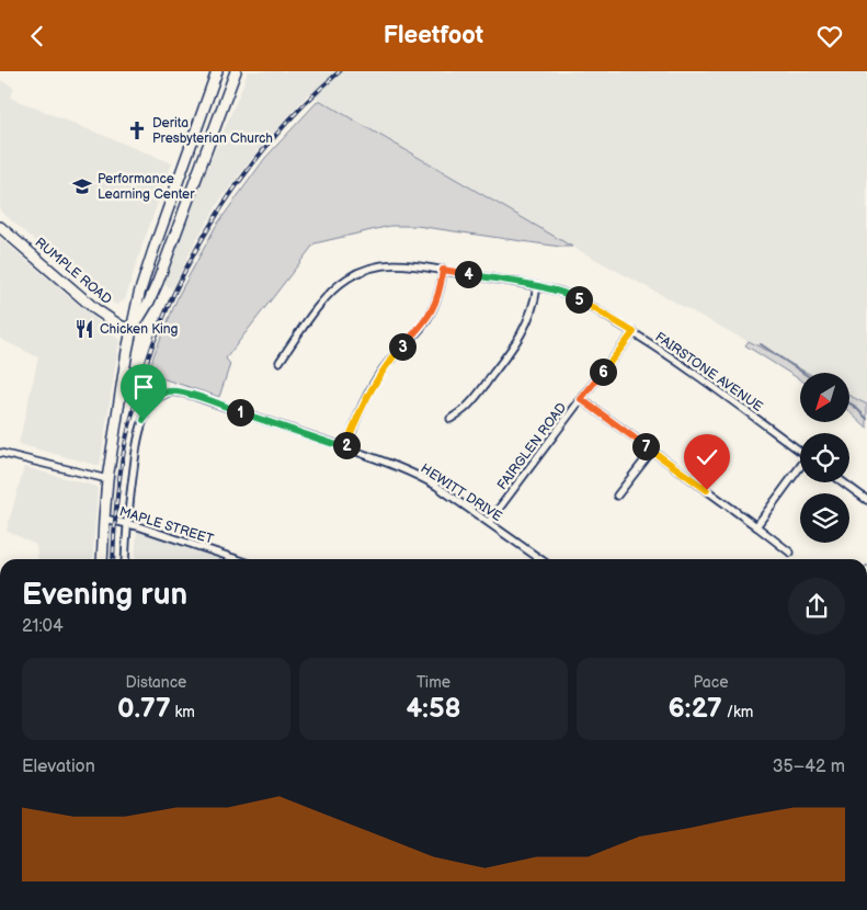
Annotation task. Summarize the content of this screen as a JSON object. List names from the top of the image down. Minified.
{"streets":{"main road":["RUMPLE ROAD"],"street":["FAIRSTONE AVENUE","FAIRGLEN ROAD","HEWITT DRIVE","MAPLE STREET"]},"crossings":[["FAIRSTONE AVENUE","FAIRGLEN ROAD"],["FAIRGLEN ROAD","HEWITT DRIVE"],["HEWITT DRIVE","MAPLE STREET"]],"places":{"church":["Derita Presbyterian Church"],"school or university":["Performance Learning Center"],"restaurant":["Chicken King"]},"north":"bottom left","page":{"header":"Fleetfoot","pins":["4","5","3","6","1","2","7"],"heading":["Evening run","21:04"],"stats":[["Distance","0.77 km"],["Time","4:58"],["Pace","6:27 /km"]],"chart":["Elevation","35–42 m"]}}
